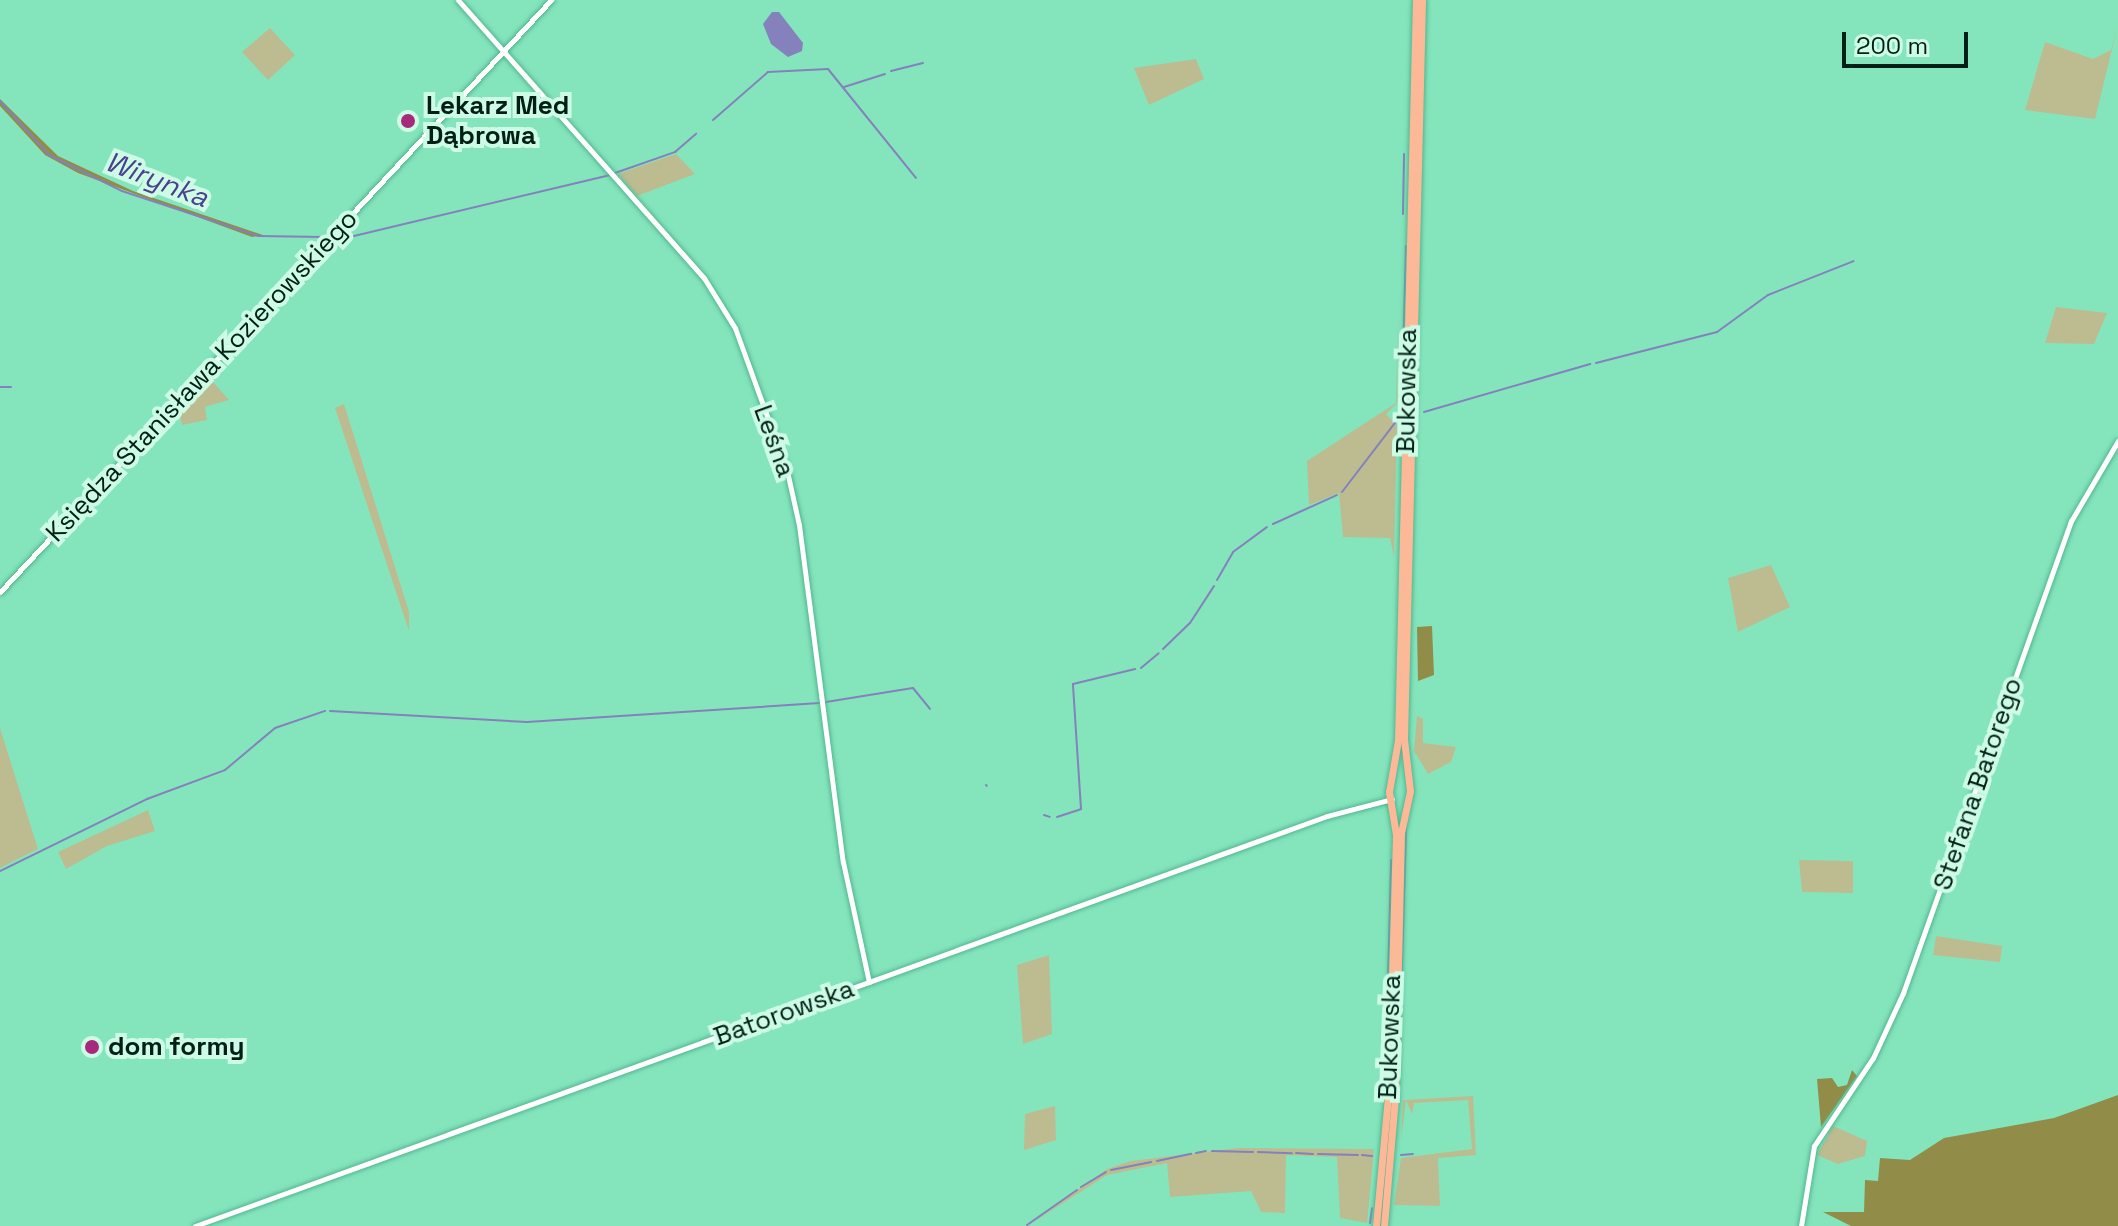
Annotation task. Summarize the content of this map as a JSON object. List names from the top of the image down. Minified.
{"streets":{"main road":["Bukowska"],"street":["Księdza Stanisława Kozierowskiego","Leśna","Stefana Batorego","Batorowska"]},"crossings":[["Księdza Stanisława Kozierowskiego","Leśna"],["Bukowska","Batorowska"],["Leśna","Batorowska"]],"water":["Wirynka"],"places":["Lekarz Med Dąbrowa","dom formy"],"scale_bar":"200 m"}
